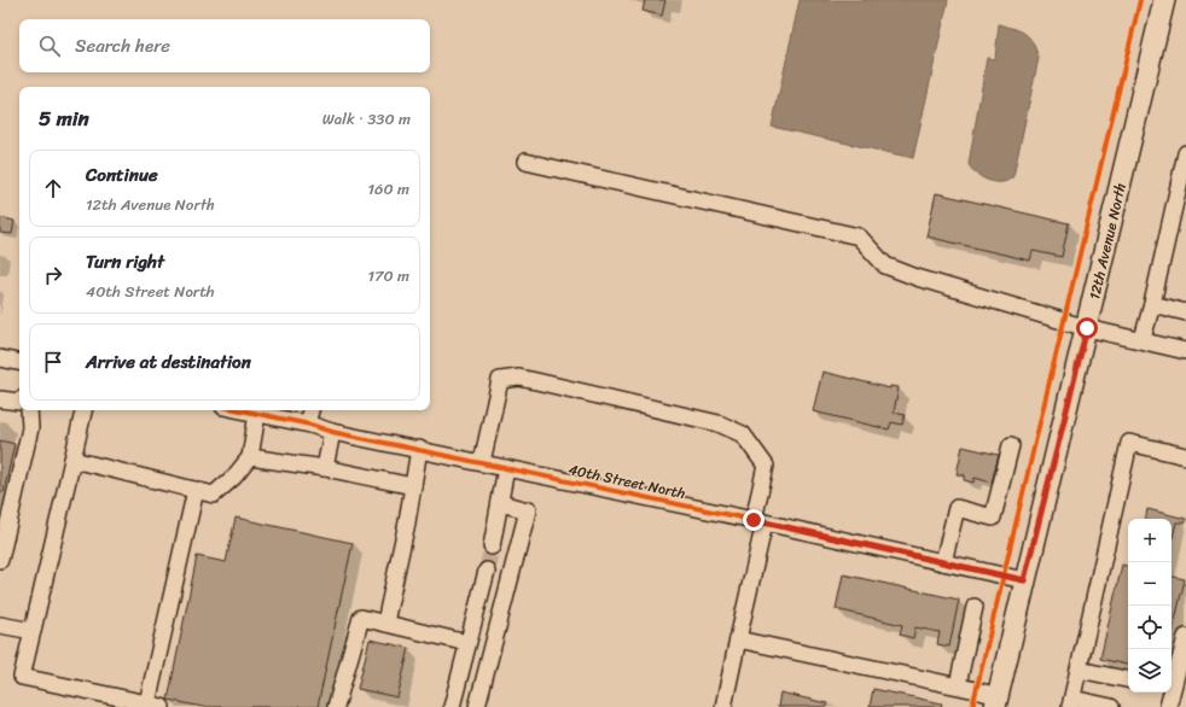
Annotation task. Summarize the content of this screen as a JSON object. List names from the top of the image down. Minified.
{"streets":{"main road":["12th Avenue North"],"street":["40th Street North"]},"crossings":[["12th Avenue North","40th Street North"]],"page":{"search":"Search here","heading":["5 min","Walk · 330 m"],"list":[["Continue","12th Avenue North","160 m"],["Turn right","40th Street North","170 m"],"Arrive at destination"],"map_buttons":["+","−"]}}
